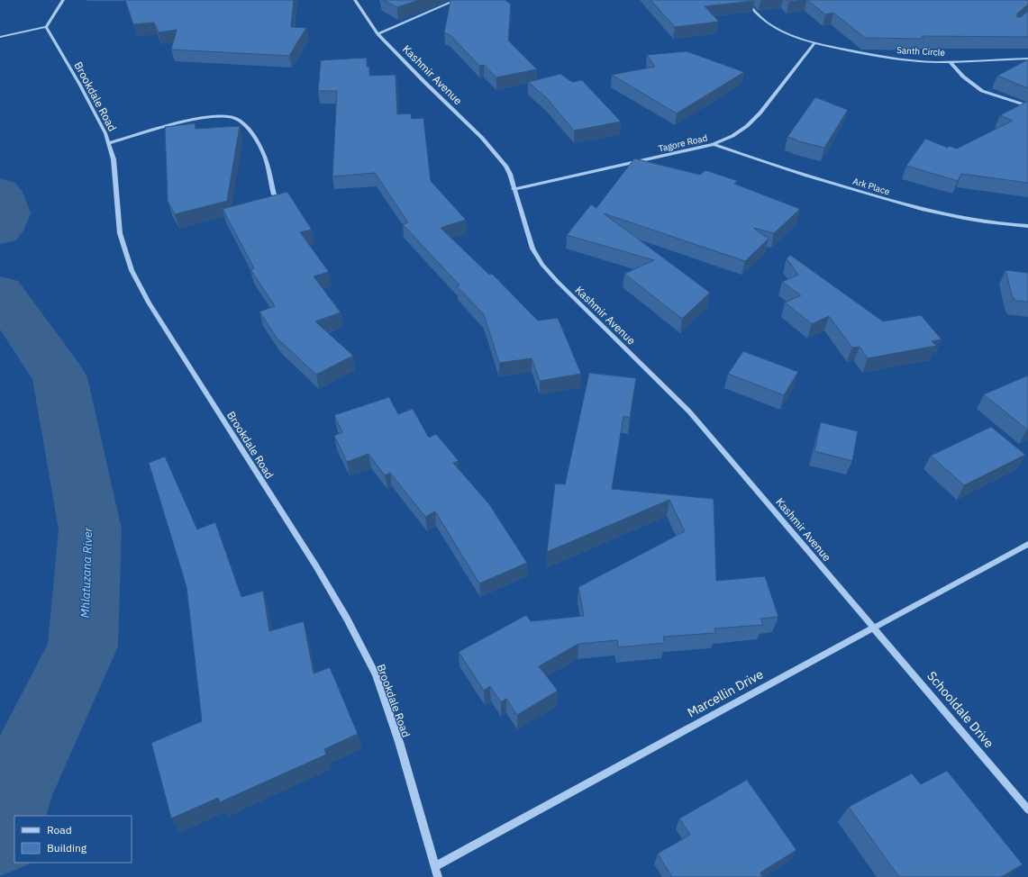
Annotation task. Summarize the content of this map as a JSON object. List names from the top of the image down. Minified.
{"streets":{"street":["Santh Circle","Kashmir Avenue","Brookdale Road","Tagore Road","Ark Place","Marcellin Drive","Schooldale Drive"]},"crossings":[["Santh Circle","Tagore Road"],["Kashmir Avenue","Tagore Road"],["Kashmir Avenue","Marcellin Drive"],["Kashmir Avenue","Schooldale Drive"],["Brookdale Road","Marcellin Drive"],["Tagore Road","Ark Place"],["Marcellin Drive","Schooldale Drive"]],"water":["Mhlatuzana River"],"legend":["Road","Building"]}
